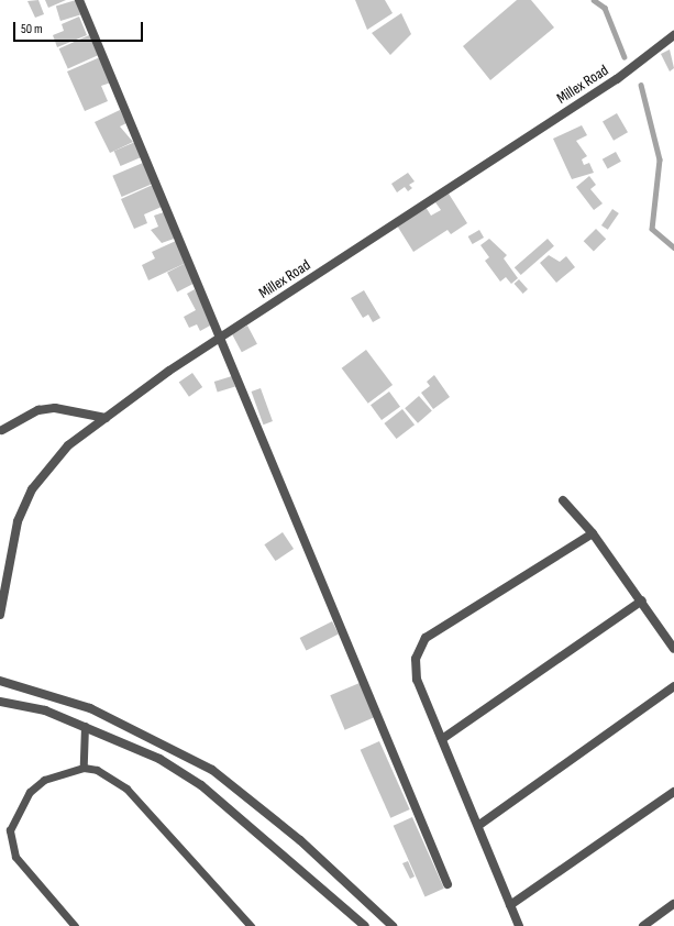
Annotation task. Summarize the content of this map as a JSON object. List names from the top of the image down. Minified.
{"streets":{"street":["Millex Road"]},"scale_bar":"50 m"}
